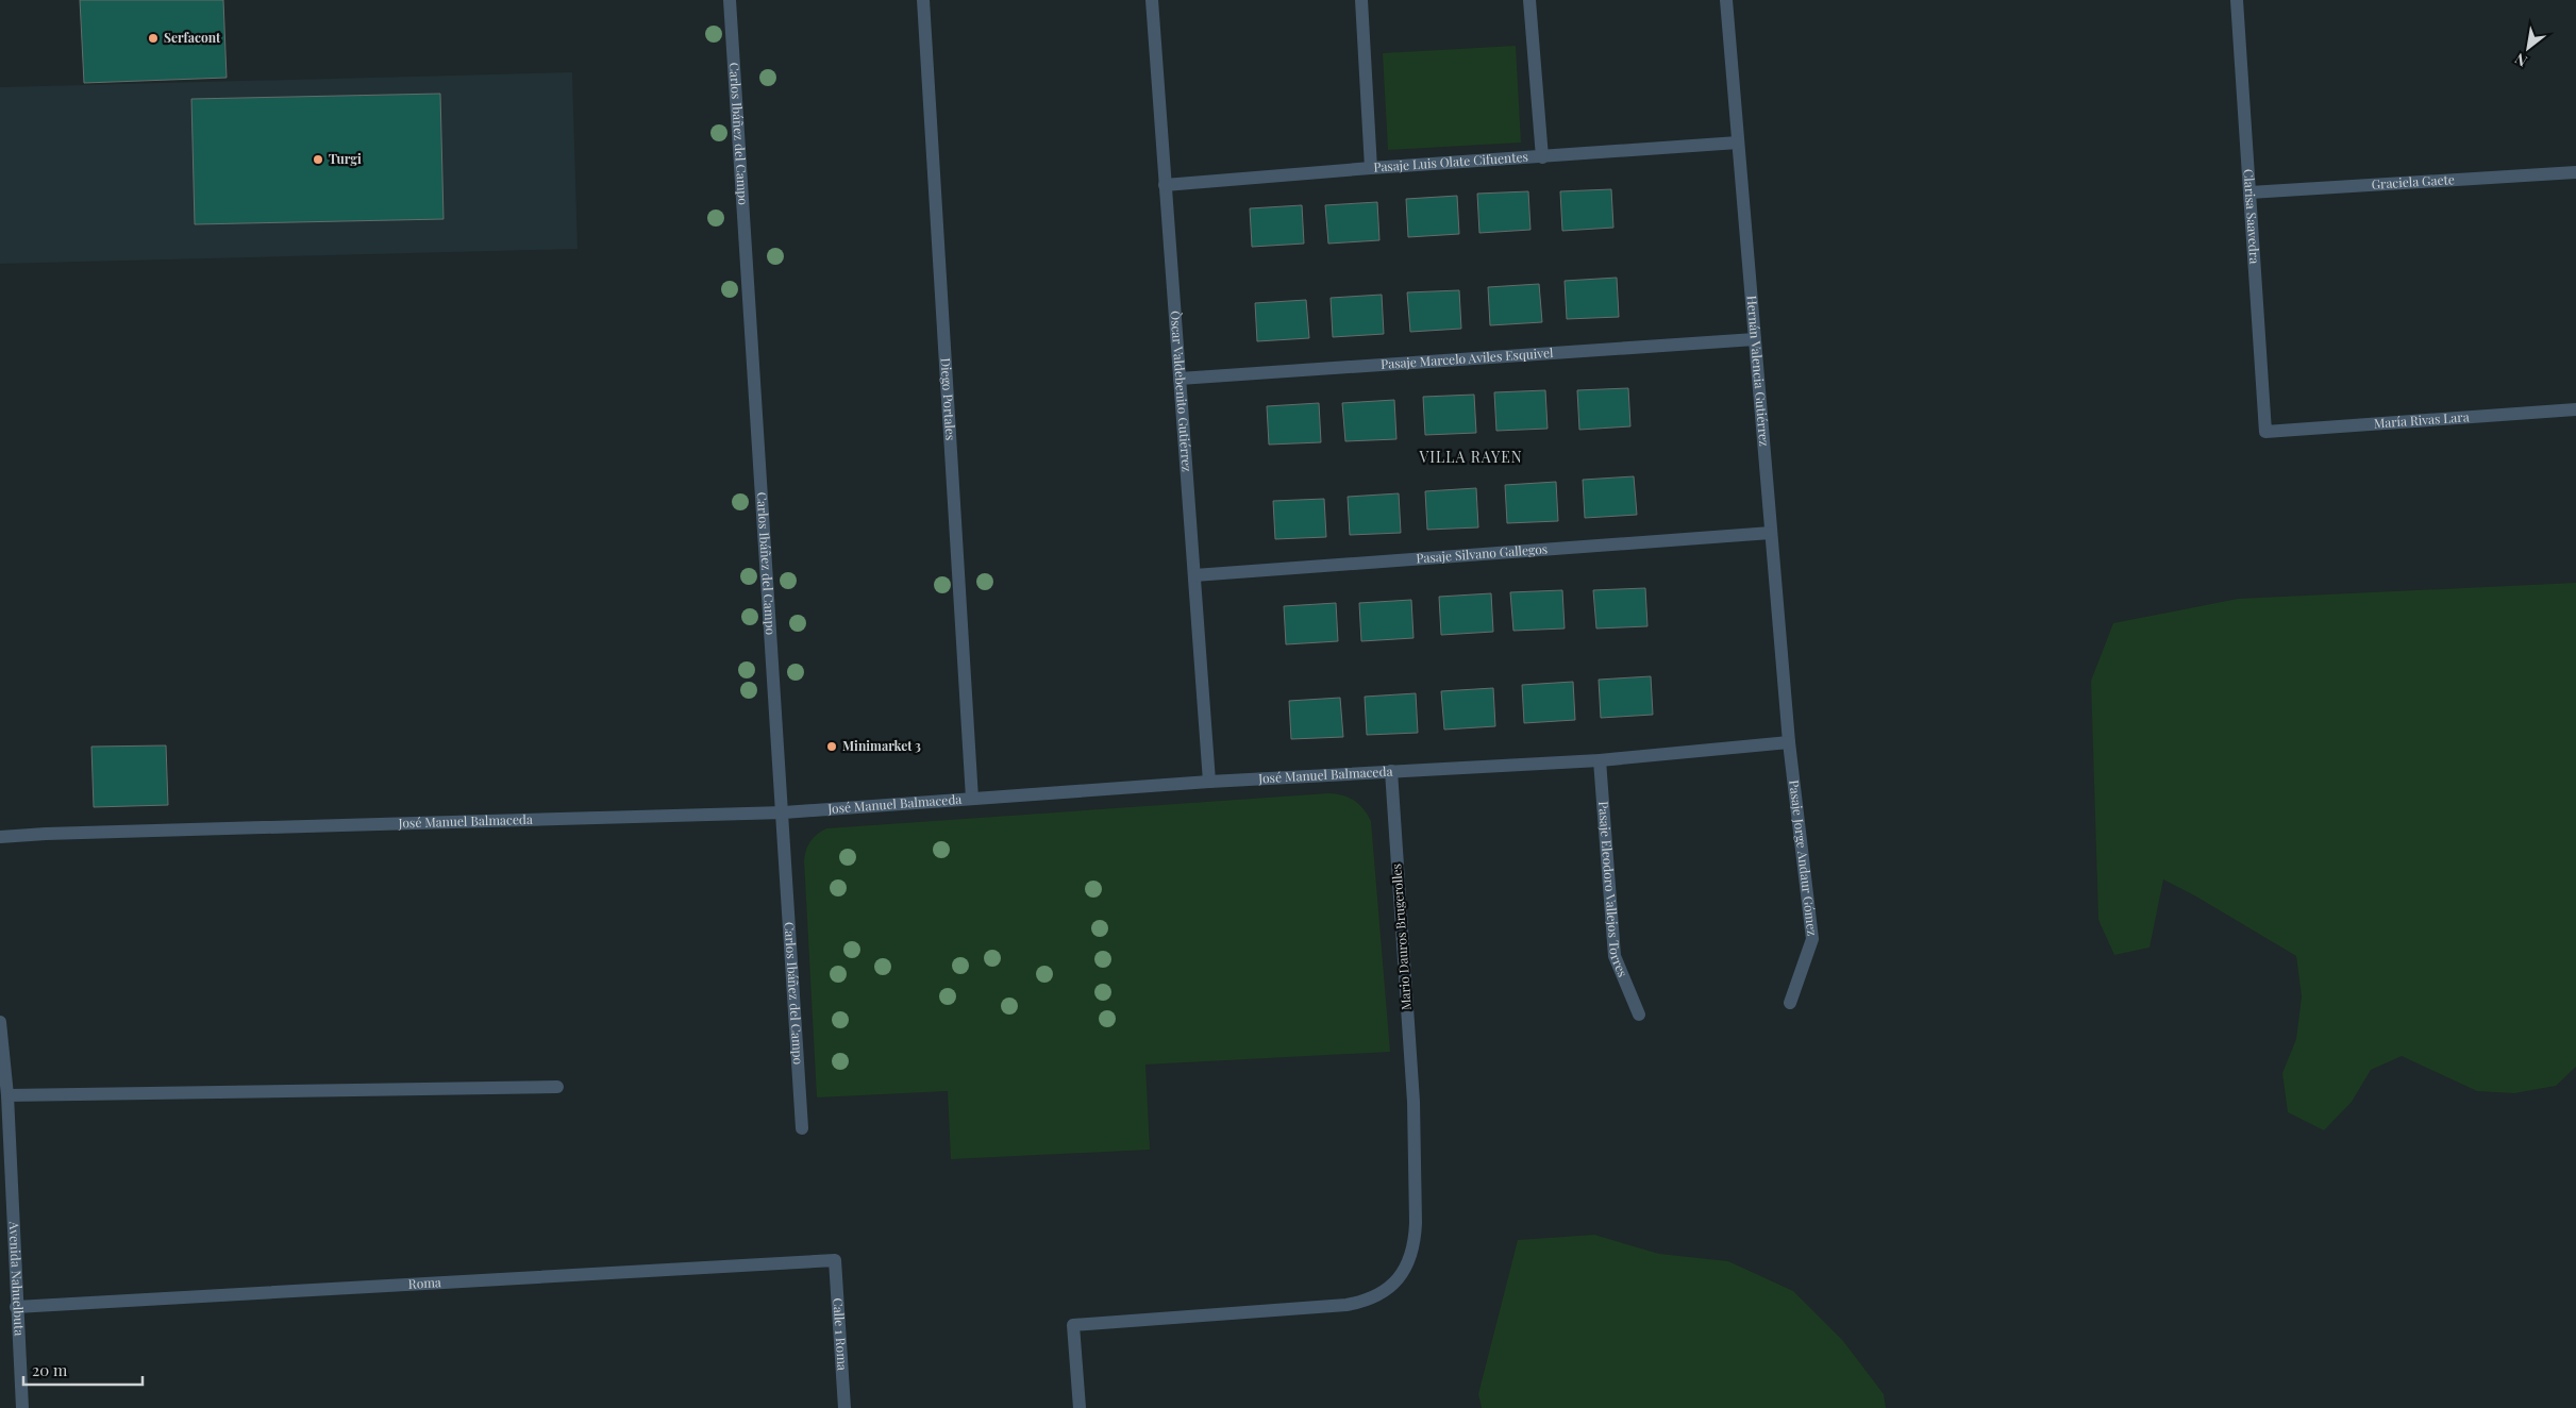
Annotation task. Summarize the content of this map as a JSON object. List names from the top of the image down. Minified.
{"streets":{"street":["Carlos Ibáñez del Campo","Pasaje Luis Olate Cifuentes","Graciela Gaete","Clarisa Saavedra","Pasaje Marcelo Aviles Esquivel","Hernán Valencia Gutiérrez","Òscar Valdebenito Gutiérrez","Diego Portales","María Rivas Lara","Pasaje Silvano Gallegos","José Manuel Balmaceda","Pasaje Jorge Andaur Gómez","Pasaje Eleodoro Vallejos Torres","Mario Dauros Brugerolles","Avenida Nahuelbuta","Roma","Calle 1 Roma"]},"crossings":[["Carlos Ibáñez del Campo","José Manuel Balmaceda"],["Pasaje Luis Olate Cifuentes","Hernán Valencia Gutiérrez"],["Pasaje Luis Olate Cifuentes","Òscar Valdebenito Gutiérrez"],["Graciela Gaete","Clarisa Saavedra"],["Clarisa Saavedra","María Rivas Lara"],["Pasaje Marcelo Aviles Esquivel","Hernán Valencia Gutiérrez"],["Pasaje Marcelo Aviles Esquivel","Òscar Valdebenito Gutiérrez"],["Hernán Valencia Gutiérrez","Pasaje Silvano Gallegos"],["Hernán Valencia Gutiérrez","José Manuel Balmaceda"],["Hernán Valencia Gutiérrez","Pasaje Jorge Andaur Gómez"],["Òscar Valdebenito Gutiérrez","Pasaje Silvano Gallegos"],["Òscar Valdebenito Gutiérrez","José Manuel Balmaceda"],["Diego Portales","José Manuel Balmaceda"],["José Manuel Balmaceda","Pasaje Jorge Andaur Gómez"],["José Manuel Balmaceda","Pasaje Eleodoro Vallejos Torres"],["José Manuel Balmaceda","Mario Dauros Brugerolles"],["Avenida Nahuelbuta","Roma"],["Roma","Calle 1 Roma"]],"districts":["VILLA RAYEN"],"places":["Serfacont","Turgi","Minimarket 3"],"scale_bar":"20 m","north":"bottom left"}
